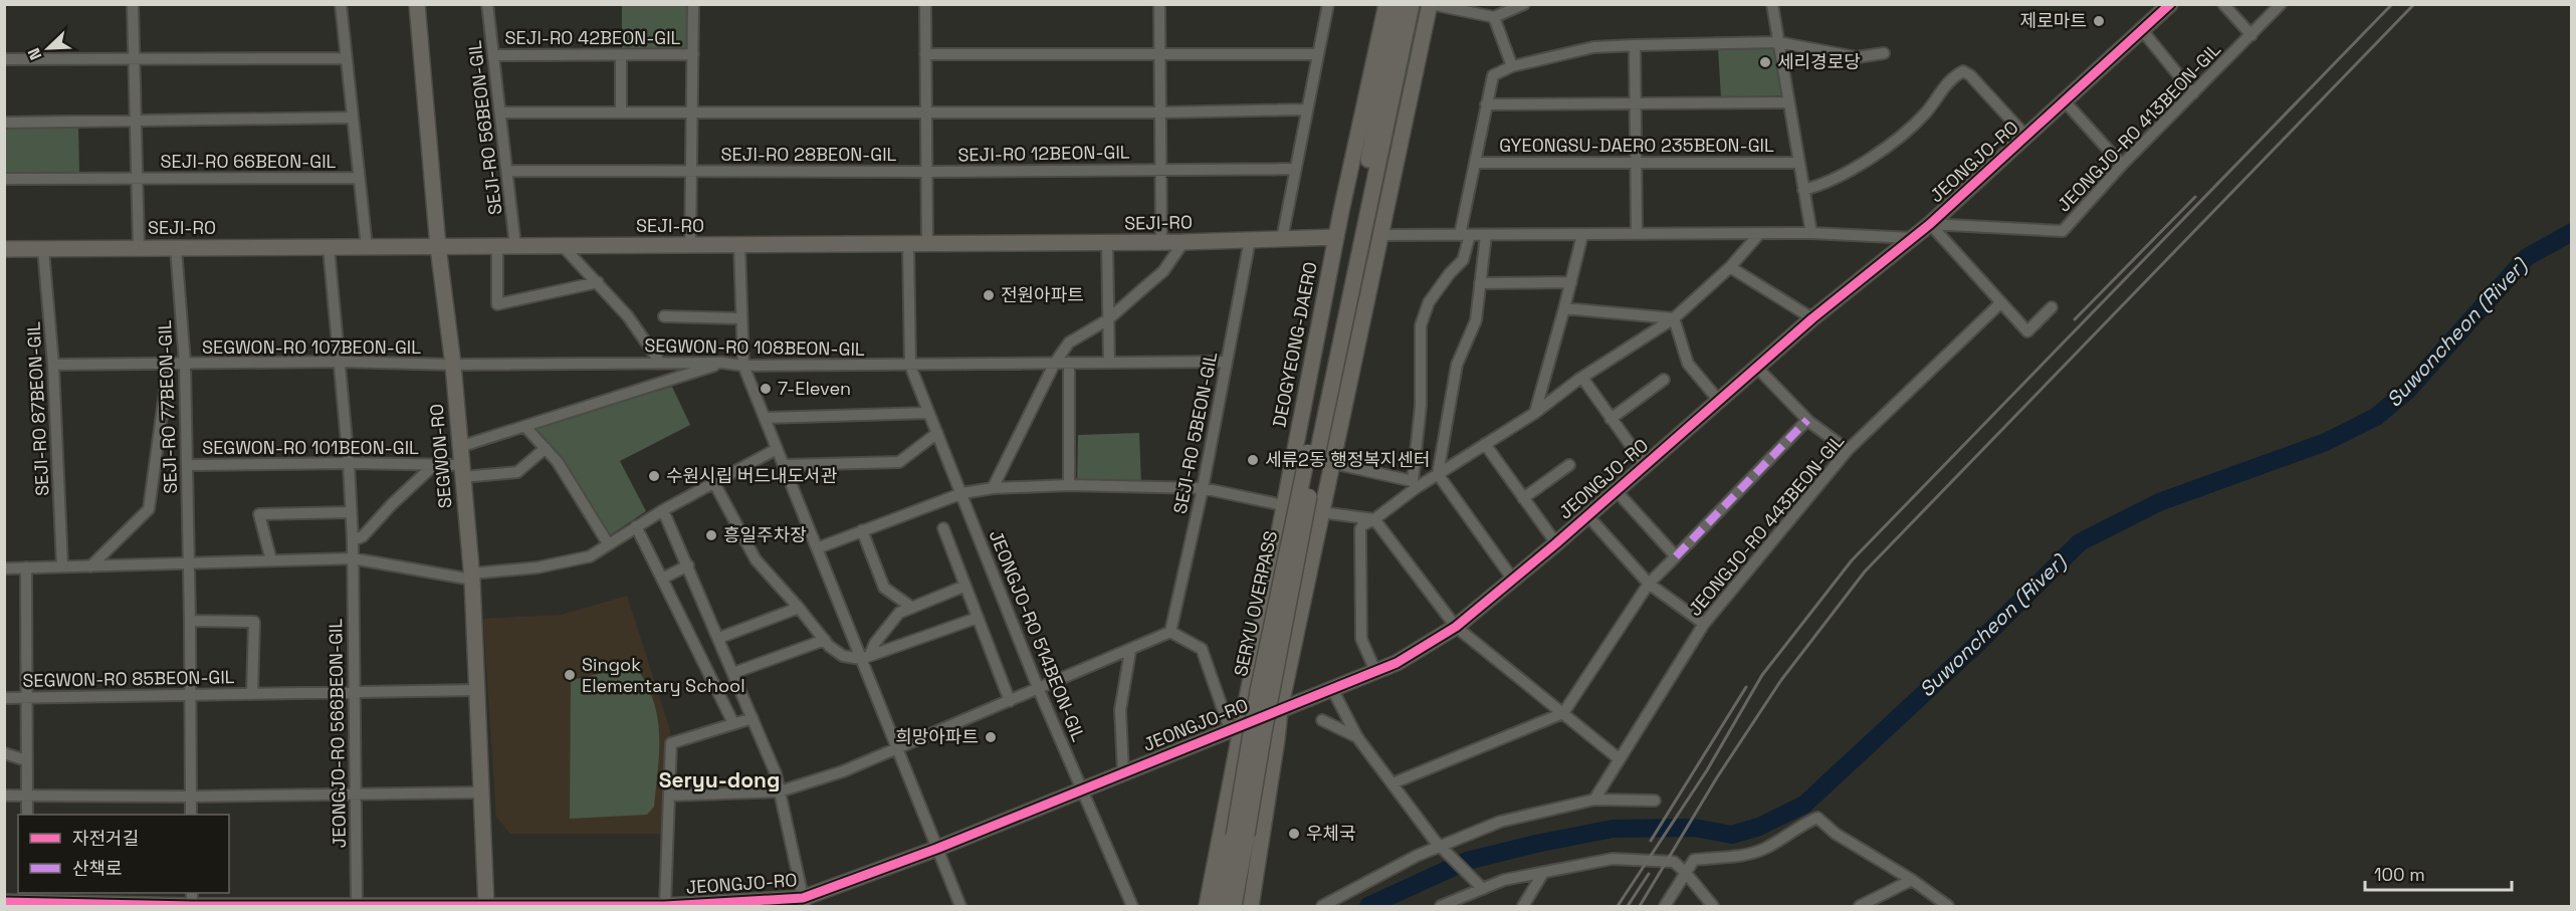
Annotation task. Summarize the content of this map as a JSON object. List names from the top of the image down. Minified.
{"streets":{"street":["SEJI-RO 42BEON-GIL","SEJI-RO 56BEON-GIL","JEONGJO-RO 413BEON-GIL","GYEONGSU-DAERO 235BEON-GIL","SEJI-RO 12BEON-GIL","SEJI-RO 28BEON-GIL","SEJI-RO 66BEON-GIL","JEONGJO-RO","SEJI-RO","DEOGYEONG-DAERO","SEGWON-RO 107BEON-GIL","SEGWON-RO 108BEON-GIL","SEJI-RO 77BEON-GIL","SEJI-RO 87BEON-GIL","SEJI-RO 5BEON-GIL","SEGWON-RO 101BEON-GIL","SEGWON-RO","JEONGJO-RO 443BEON-GIL","SERYU OVERPASS","JEONGJO-RO 514BEON-GIL","SEGWON-RO 85BEON-GIL","JEONGJO-RO 566BEON-GIL"]},"crossings":[["SEJI-RO 42BEON-GIL","SEJI-RO 56BEON-GIL"],["SEJI-RO 42BEON-GIL","SEJI-RO 28BEON-GIL"],["SEJI-RO 42BEON-GIL","SEJI-RO"],["SEJI-RO 56BEON-GIL","SEJI-RO"],["JEONGJO-RO 413BEON-GIL","JEONGJO-RO"],["SEJI-RO 12BEON-GIL","SEJI-RO 28BEON-GIL"],["SEJI-RO 66BEON-GIL","SEJI-RO"],["JEONGJO-RO","DEOGYEONG-DAERO"],["JEONGJO-RO","SEJI-RO 5BEON-GIL"],["JEONGJO-RO","SEGWON-RO"],["JEONGJO-RO","JEONGJO-RO 514BEON-GIL"],["JEONGJO-RO","JEONGJO-RO 566BEON-GIL"],["SEJI-RO","DEOGYEONG-DAERO"],["SEJI-RO","SEJI-RO 77BEON-GIL"],["SEJI-RO","SEJI-RO 87BEON-GIL"],["SEJI-RO","SEJI-RO 5BEON-GIL"],["SEJI-RO","SEGWON-RO"],["SEJI-RO","JEONGJO-RO 566BEON-GIL"],["SEGWON-RO 107BEON-GIL","SEGWON-RO 108BEON-GIL"],["SEGWON-RO 107BEON-GIL","SEJI-RO 77BEON-GIL"],["SEGWON-RO 107BEON-GIL","SEJI-RO 87BEON-GIL"],["SEGWON-RO 107BEON-GIL","SEGWON-RO"],["SEGWON-RO 107BEON-GIL","JEONGJO-RO 566BEON-GIL"],["SEGWON-RO 108BEON-GIL","SEJI-RO 5BEON-GIL"],["SEGWON-RO 108BEON-GIL","SEGWON-RO"],["SEGWON-RO 108BEON-GIL","JEONGJO-RO 514BEON-GIL"],["SEJI-RO 77BEON-GIL","SEGWON-RO 101BEON-GIL"],["SEJI-RO 77BEON-GIL","SEGWON-RO 85BEON-GIL"],["SEGWON-RO 101BEON-GIL","SEGWON-RO"],["SEGWON-RO 101BEON-GIL","JEONGJO-RO 566BEON-GIL"],["SEGWON-RO","SEGWON-RO 85BEON-GIL"],["SEGWON-RO 85BEON-GIL","JEONGJO-RO 566BEON-GIL"]],"districts":["Seryu-dong"],"water":["Suwoncheon (River)"],"places":["제로마트","세리경로당","전원아파트","7-Eleven","세류2동 행정복지센터","수원시립 버드내도서관","흥일주차장","Singok Elementary School","희망아파트","우체국"],"legend":["자전거길","산책로"],"scale_bar":"100 m","north":"bottom left"}
